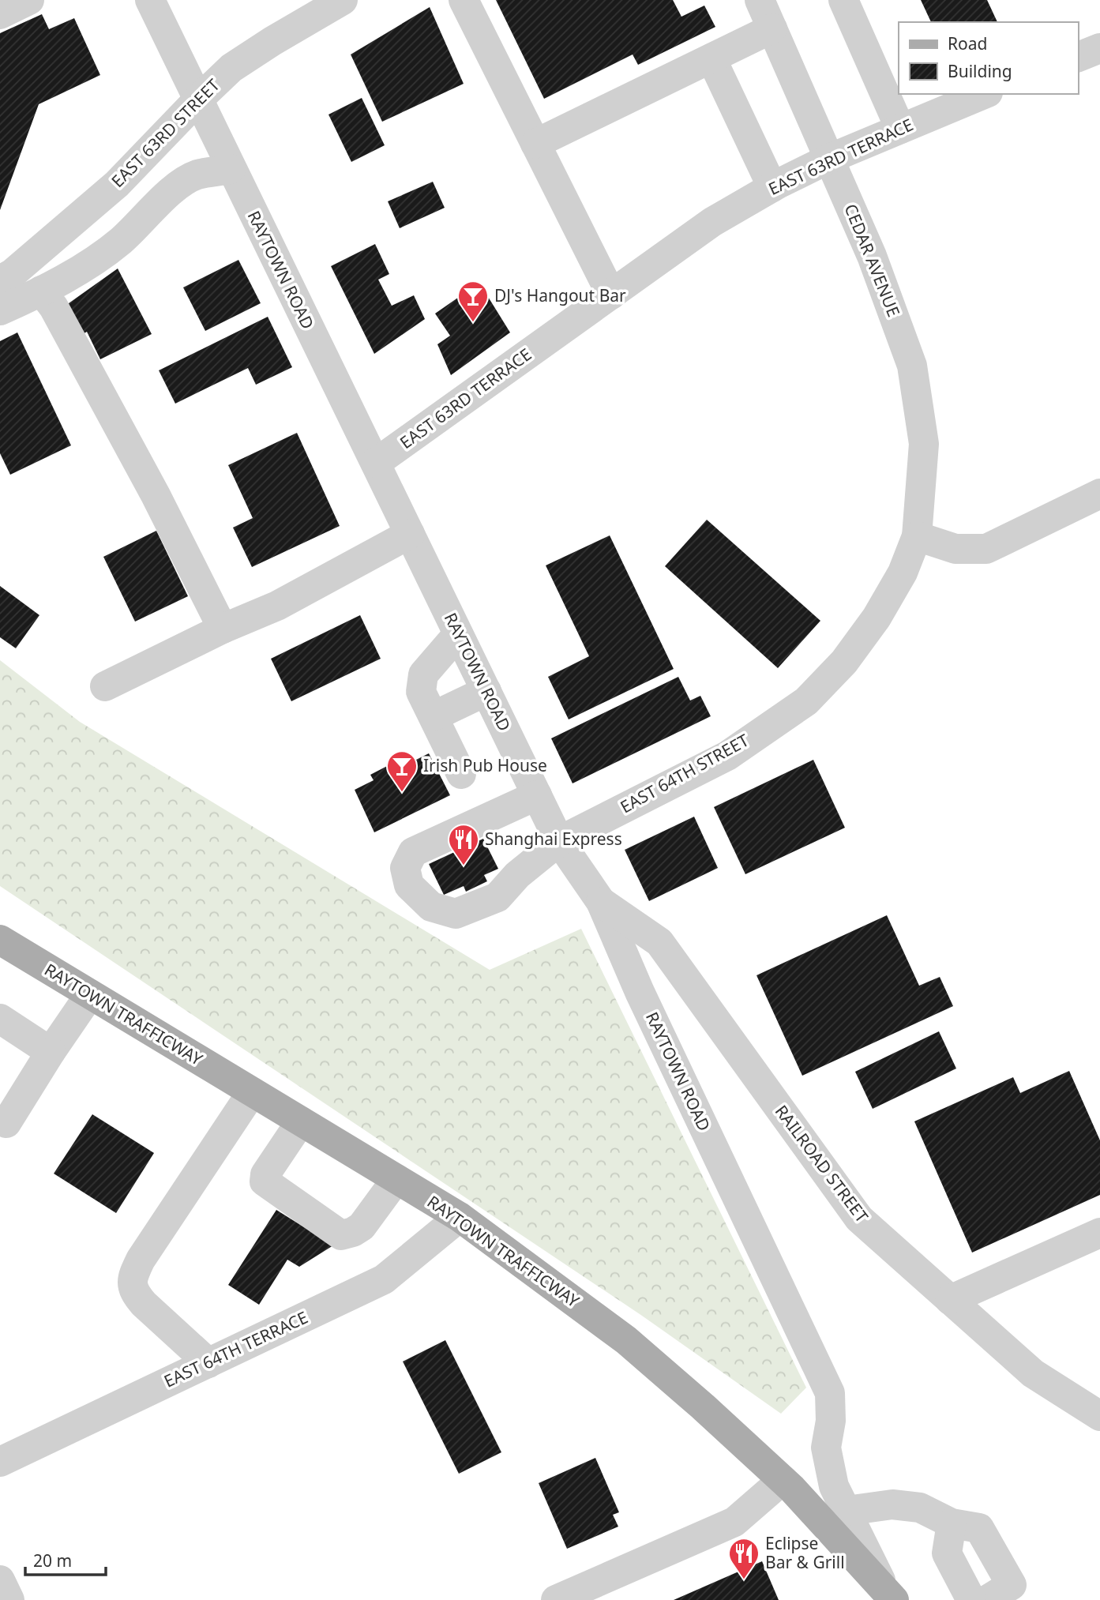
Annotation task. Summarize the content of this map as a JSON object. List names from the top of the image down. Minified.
{"streets":{"main road":["RAYTOWN TRAFFICWAY"],"street":["EAST 63RD STREET","EAST 63RD TERRACE","CEDAR AVENUE","RAYTOWN ROAD","EAST 64TH STREET","RAILROAD STREET","EAST 64TH TERRACE"]},"crossings":[["EAST 63RD STREET","RAYTOWN ROAD"],["EAST 63RD TERRACE","CEDAR AVENUE"],["EAST 63RD TERRACE","RAYTOWN ROAD"],["CEDAR AVENUE","EAST 64TH STREET"],["RAYTOWN ROAD","EAST 64TH STREET"],["RAYTOWN ROAD","RAYTOWN TRAFFICWAY"],["RAYTOWN ROAD","RAILROAD STREET"],["RAYTOWN TRAFFICWAY","EAST 64TH TERRACE"]],"places":{"bar":["DJ's Hangout Bar","Irish Pub House"],"restaurant":["Shanghai Express","Eclipse Bar & Grill"]},"legend":["Road","Building"],"scale_bar":"20 m"}
